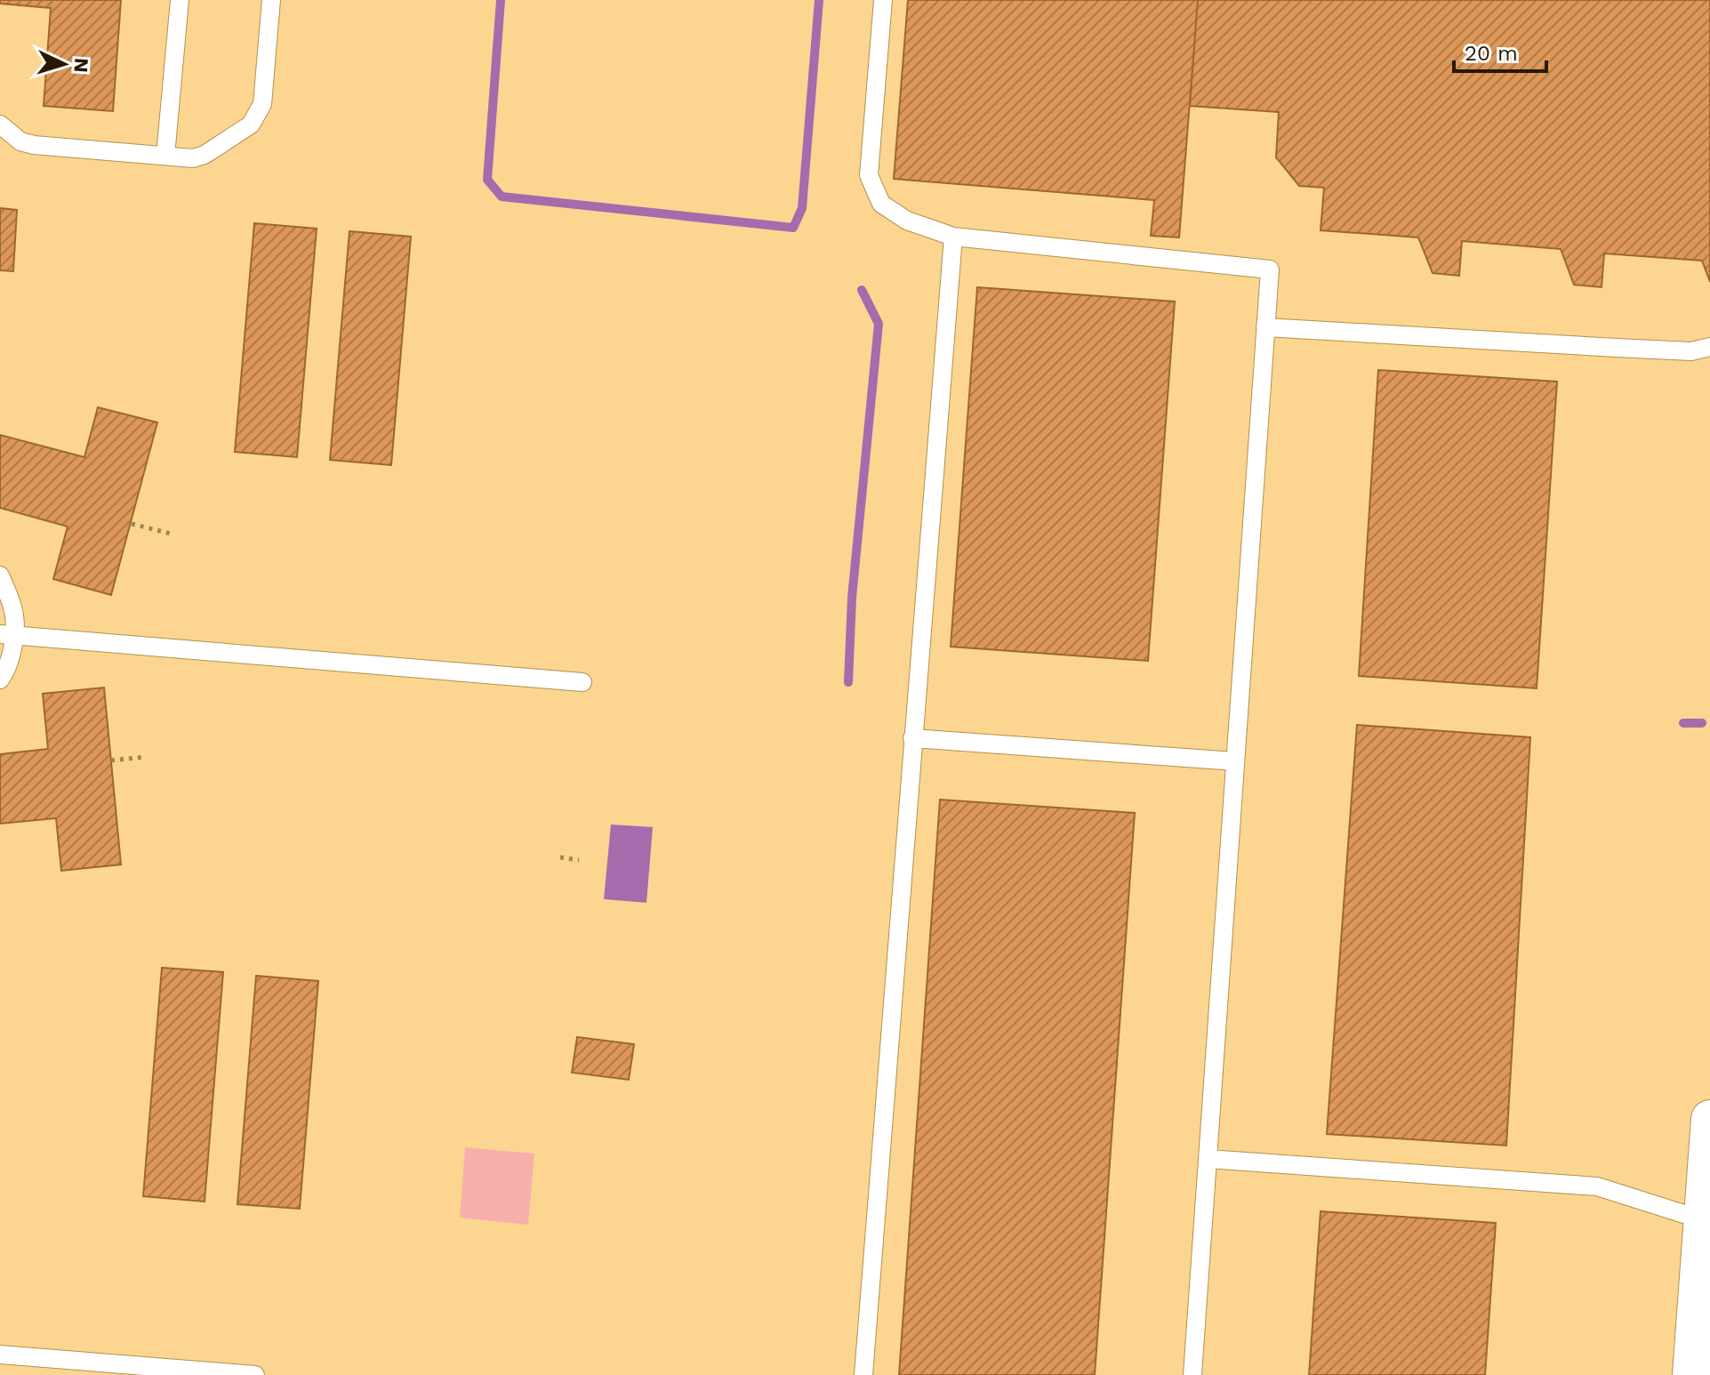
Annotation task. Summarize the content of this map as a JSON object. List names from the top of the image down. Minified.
{"scale_bar":"20 m","north":"right"}
